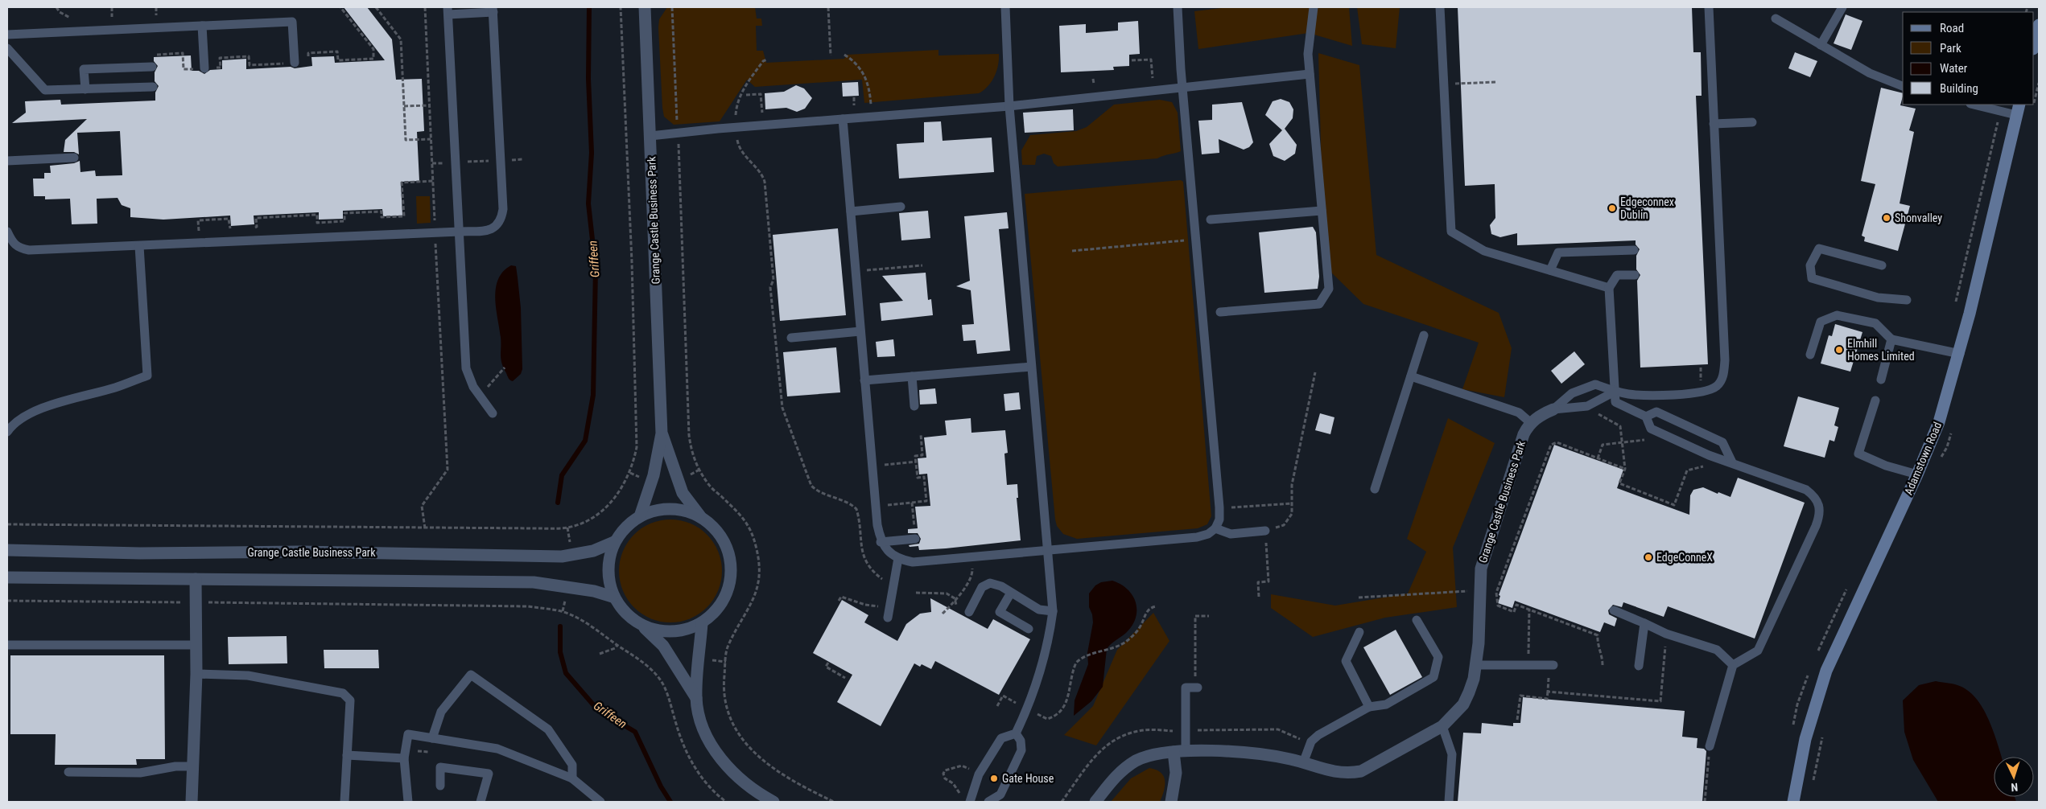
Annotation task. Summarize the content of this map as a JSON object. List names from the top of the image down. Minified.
{"streets":{"main road":["Adamstown Road"],"street":["Grange Castle Business Park"]},"water":["Griffeen"],"places":["Edgeconnex Dublin","Shonvalley","Elmhill Homes Limited","EdgeConneX","Gate House"],"legend":["Road","Park","Water","Building"],"north":"bottom"}
